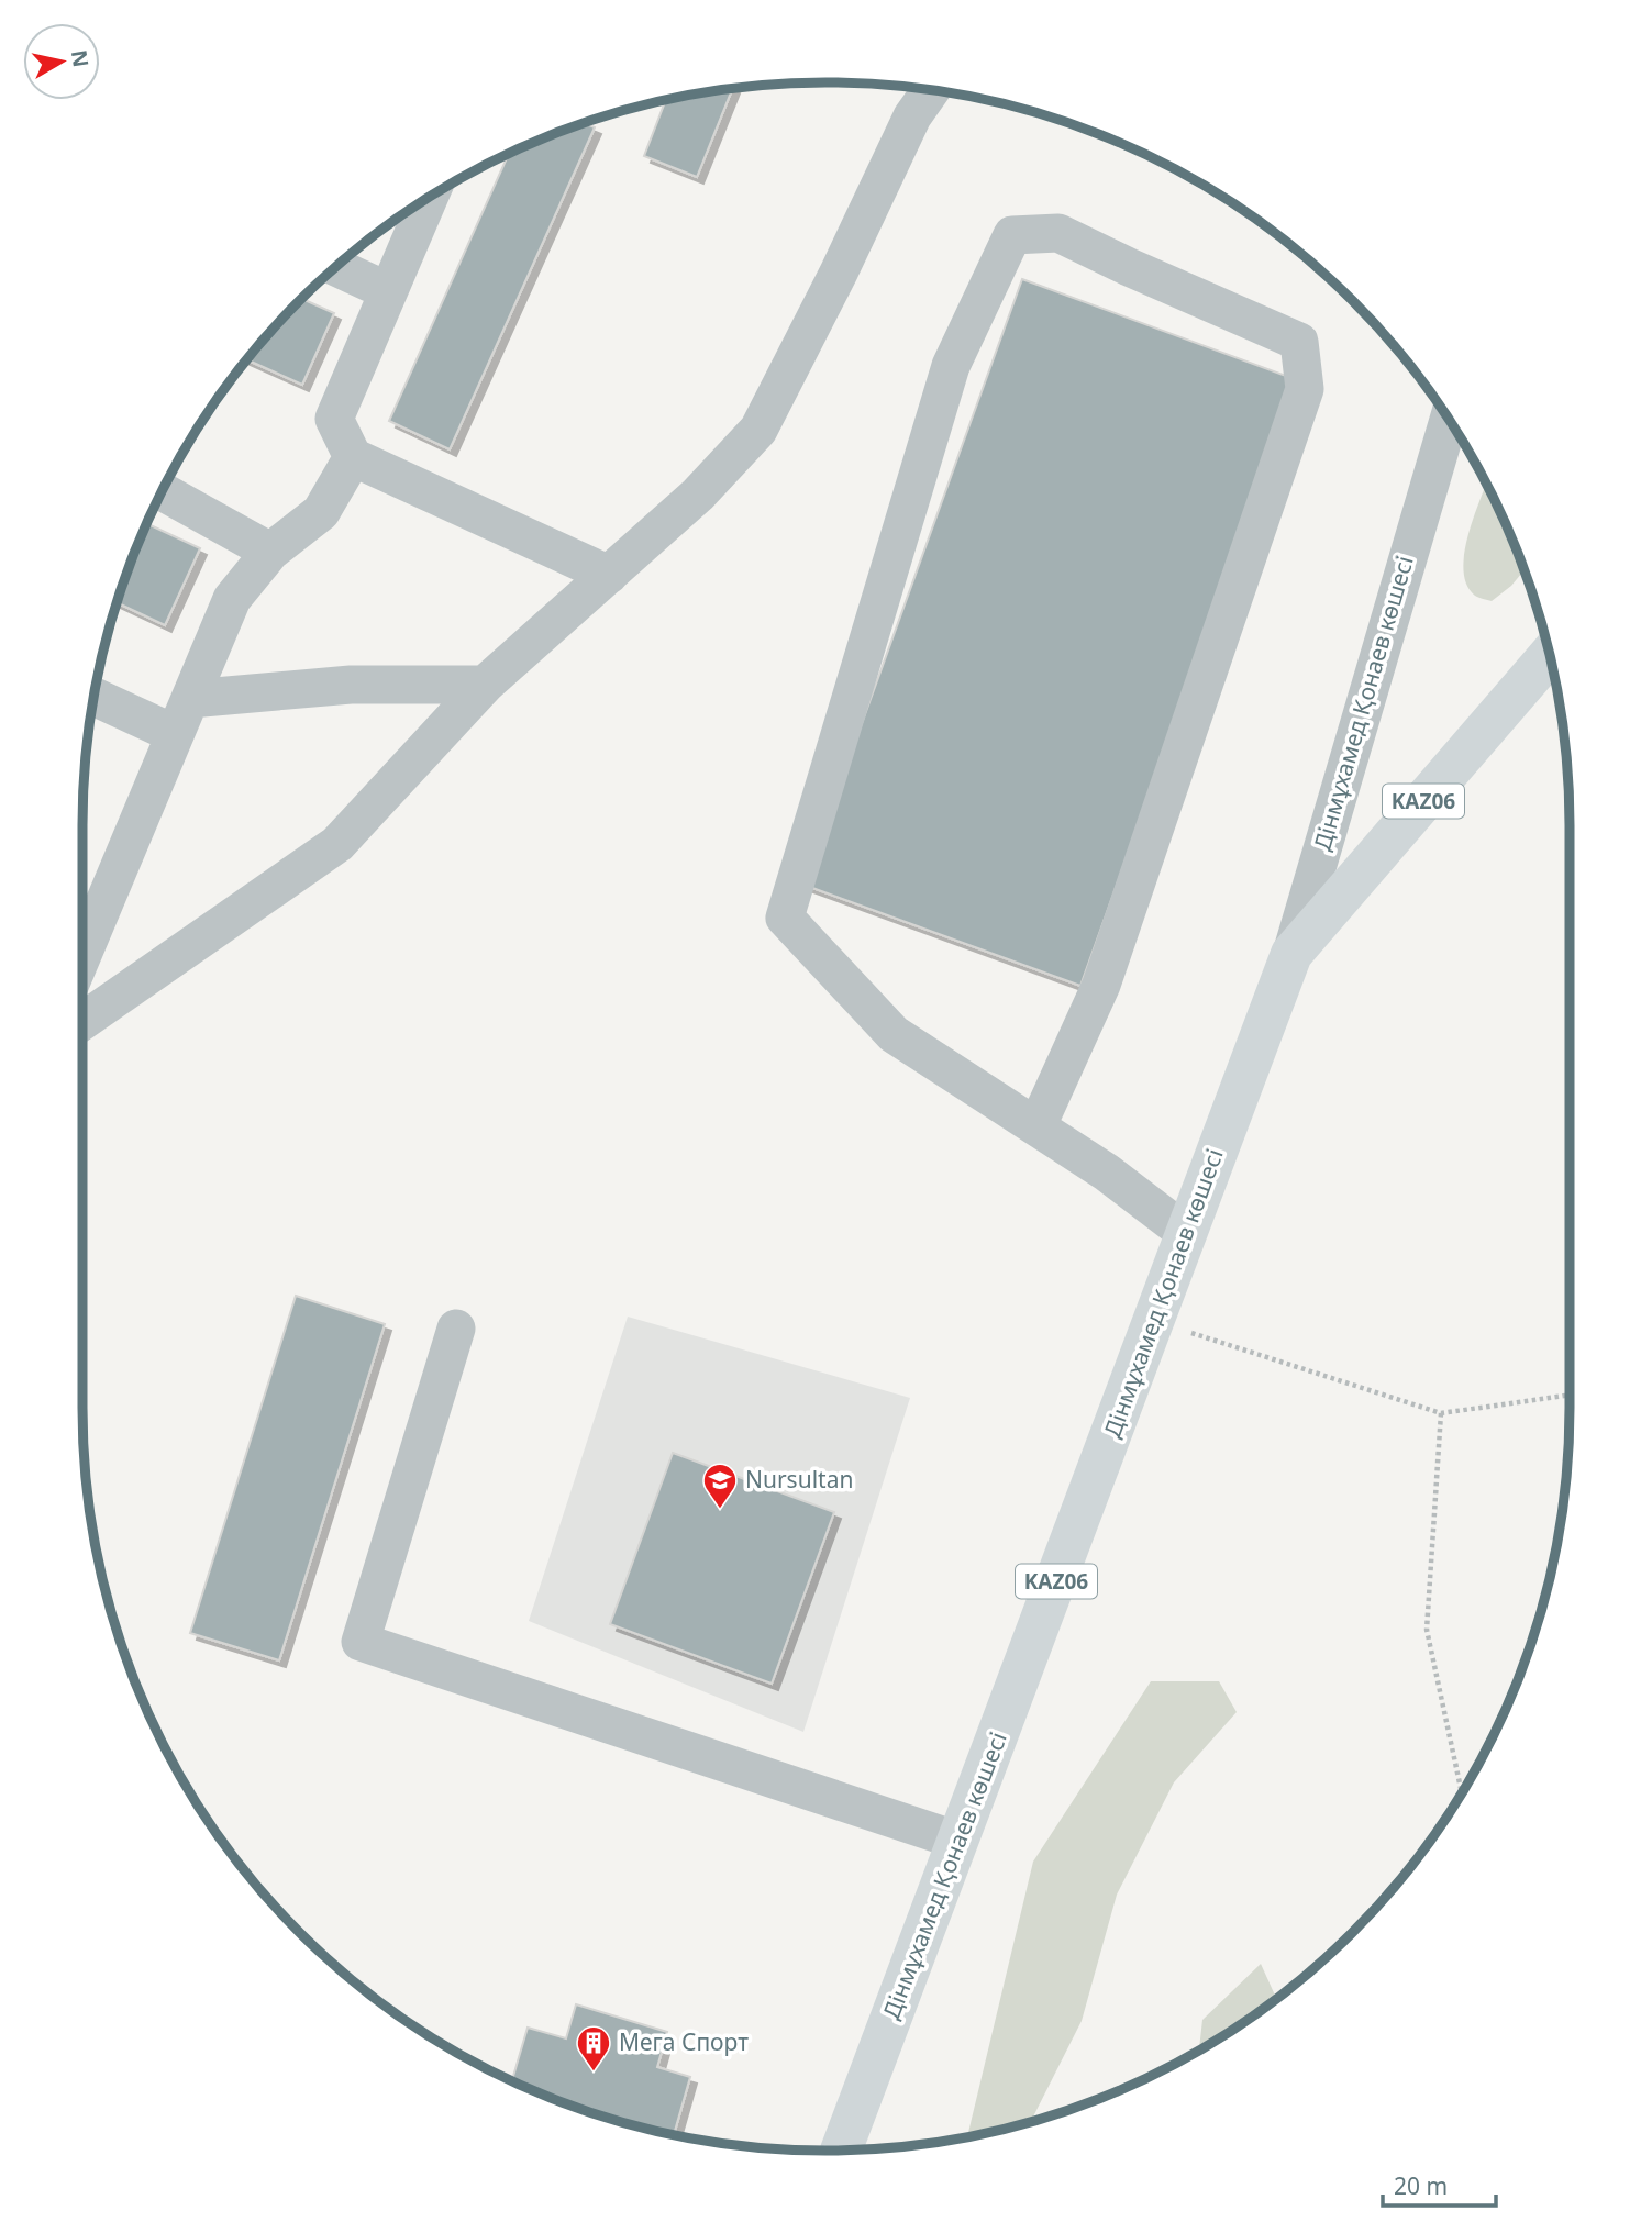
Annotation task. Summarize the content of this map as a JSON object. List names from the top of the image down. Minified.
{"streets":{"highway":["Дінмұхамед Қонаев көшесі","KАZ06"]},"crossings":[["Дінмұхамед Қонаев көшесі","KАZ06"]],"places":{"school or university":["Nursultan"],"building":["Мега Спорт"]},"scale_bar":"20 m","north":"right"}
